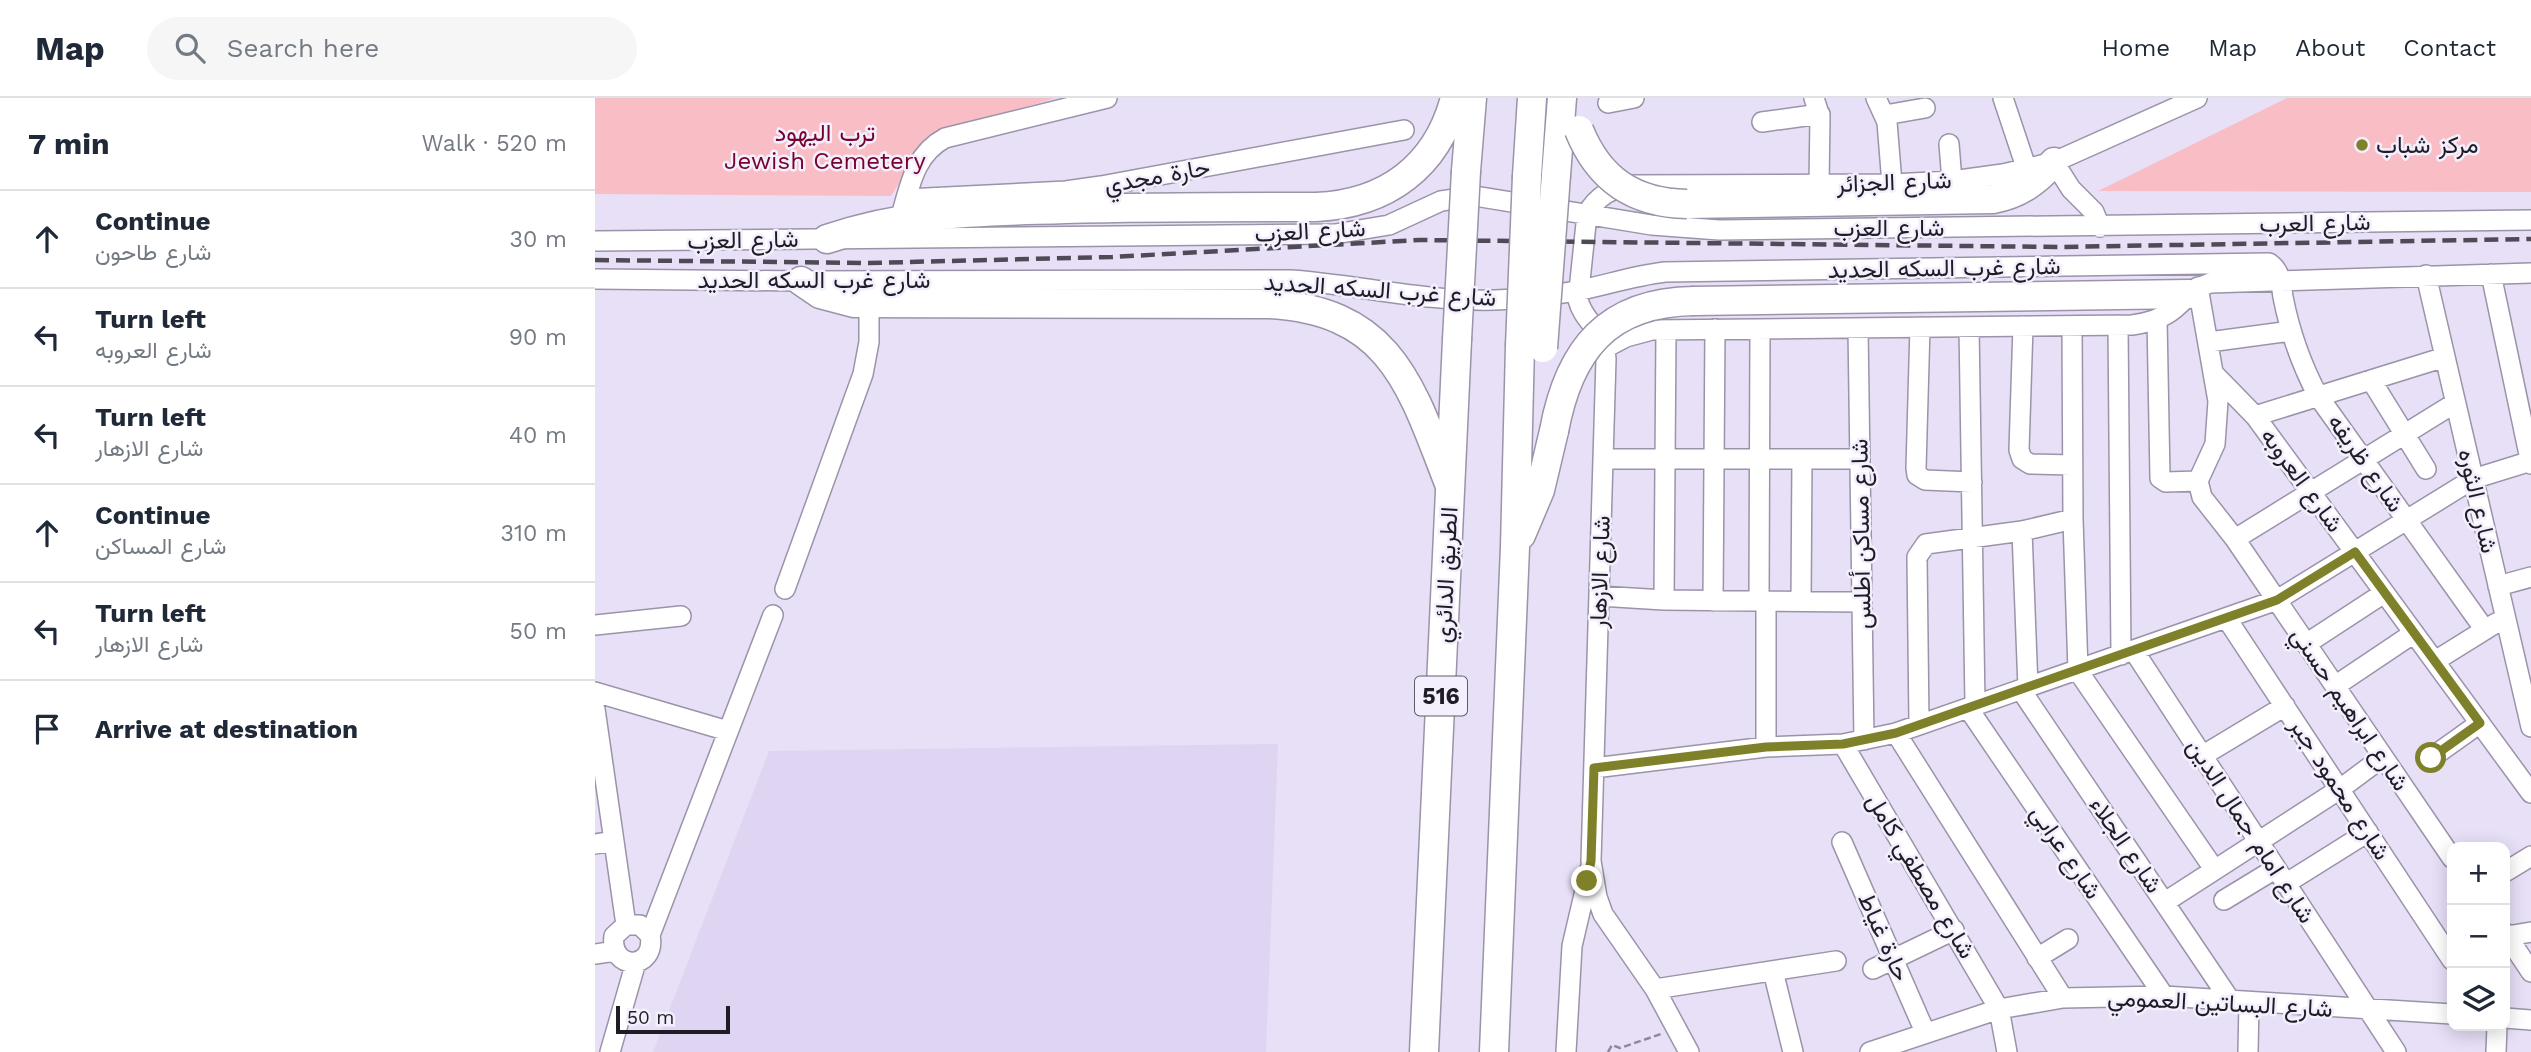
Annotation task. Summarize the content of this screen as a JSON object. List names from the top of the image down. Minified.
{"streets":{"highway":["الطريق الدائري","516"],"street":["حارة مجدي","شارع الجزائر","شارع العرب","شارع العزب","شارع غرب السكه الحديد","شارع ظريفه","شارع العروبه","شارع الثوره","شارع مساكن أطلس","شارع الازهار","شارع ابراهيم حسني","شارع محمود جبر","شارع امام جمال الدين","شارع الجلاء","شارع عرابي","شارع مصطفي كامل","حارة غياط","شارع البساتين العمومي"]},"crossings":[["حارة مجدي","شارع العزب"],["شارع الجزائر","شارع العزب"],["شارع العرب","شارع العزب"],["شارع غرب السكه الحديد","شارع ظريفه"],["شارع امام جمال الدين","شارع البساتين العمومي"],["شارع الجلاء","شارع البساتين العمومي"],["شارع عرابي","شارع البساتين العمومي"],["شارع مصطفي كامل","شارع البساتين العمومي"],["حارة غياط","شارع البساتين العمومي"]],"parks":["ترب اليهود Jewish Cemetery"],"places":["مركز شباب"],"scale_bar":"50 m","page":{"header":"Map","search":"Search here","nav":["Home","Map","About","Contact"],"heading":["7 min","Walk · 520 m"],"list":[["Continue","شارع طاحون","30 m"],["Turn left","شارع العروبه","90 m"],["Turn left","شارع الازهار","40 m"],["Continue","شارع المساكن","310 m"],["Turn left","شارع الازهار","50 m"],"Arrive at destination"],"map_buttons":["+","−"],"scale":"50 m"}}
